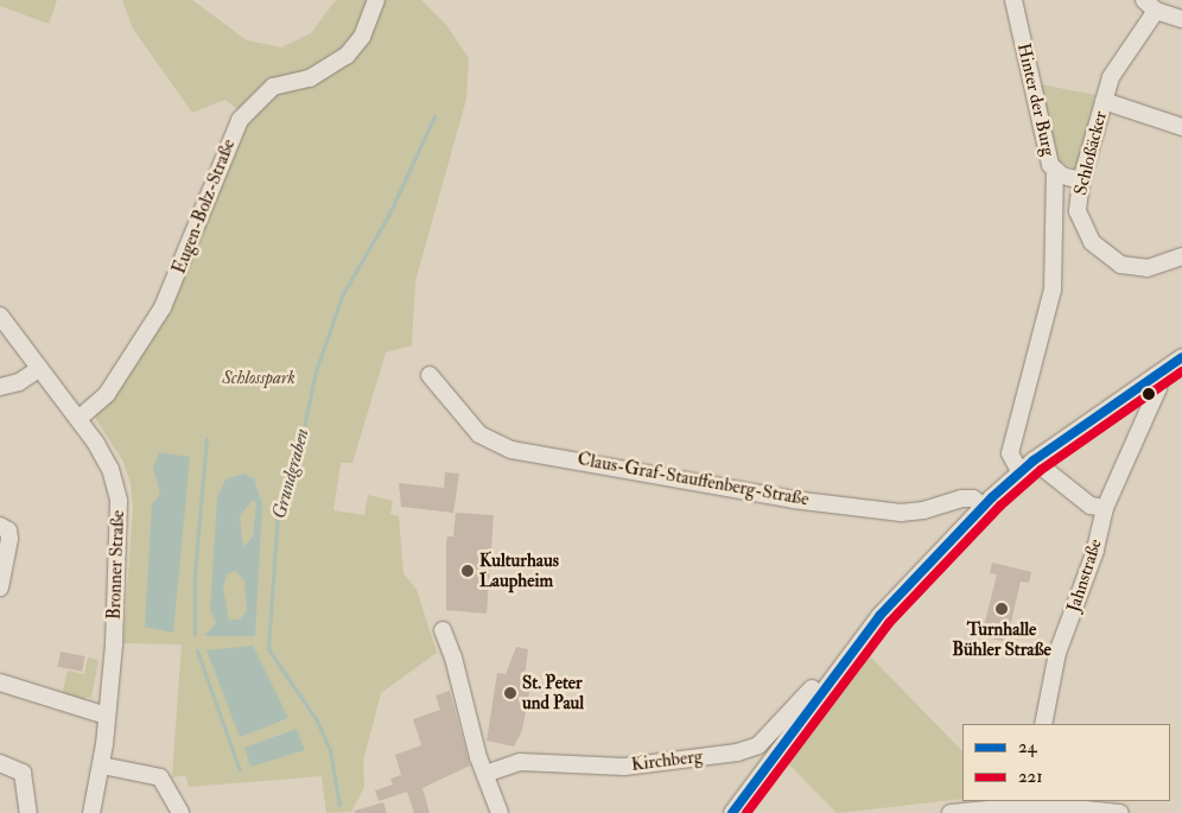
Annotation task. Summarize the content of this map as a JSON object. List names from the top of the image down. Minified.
{"streets":{"street":["Hinter der Burg","Schloßäcker","Eugen-Bolz-Straße","Claus-Graf-Stauffenberg-Straße","Bronner Straße","Jahnstraße","Kirchberg"]},"crossings":[["Hinter der Burg","Schloßäcker"],["Eugen-Bolz-Straße","Bronner Straße"]],"water":["Grundgraben"],"parks":["Schlosspark"],"places":["Kulturhaus Laupheim","Turnhalle Bühler Straße","St. Peter und Paul"],"lines":["transit line 24","transit line 221"],"legend":["24","221"]}
